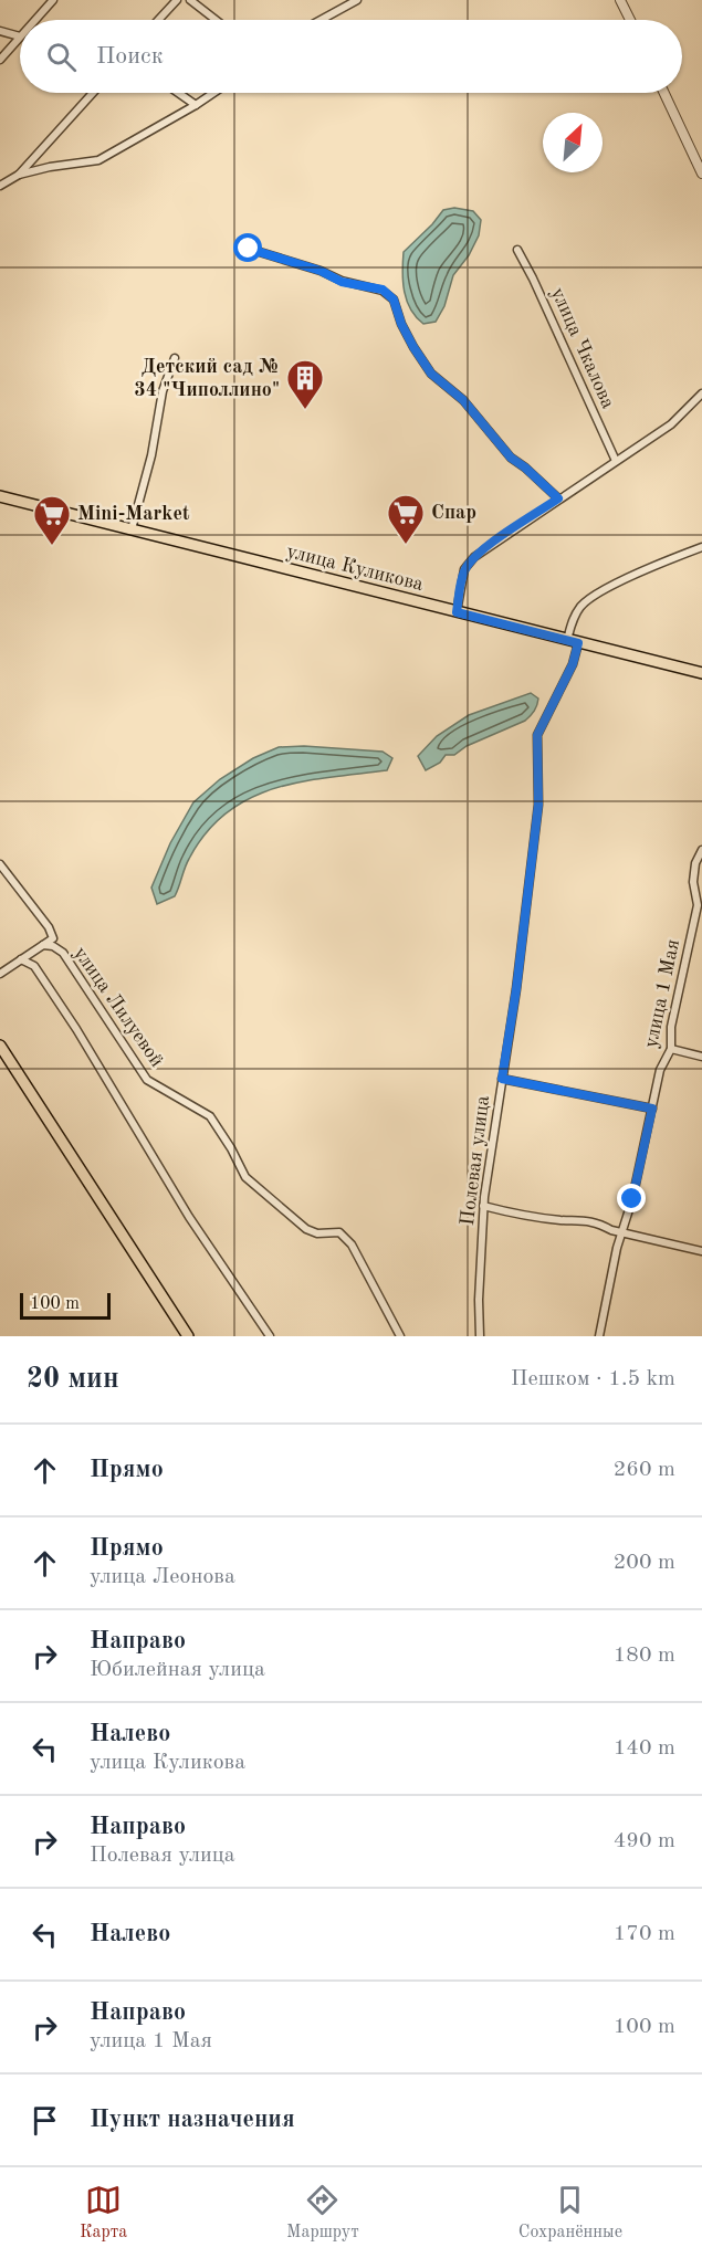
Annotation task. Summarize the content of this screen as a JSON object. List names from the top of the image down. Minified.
{"streets":{"main road":["улица Куликова"],"street":["улица Чкалова","улица 1 Мая","улица Лилуевой","Полевая улица"]},"crossings":[["улица Куликова","Полевая улица"]],"places":{"building":["Детский сад № 34 \"Чиполлино\""],"supermarket":["Спар","Mini-Market"]},"scale_bar":"100 m","north":"top right","page":{"search":"Поиск","scale":"100 m","heading":["20 мин","Пешком · 1.5 km"],"list":[["Прямо","260 m"],["Прямо","улица Леонова","200 m"],["Направо","Юбилейная улица","180 m"],["Налево","улица Куликова","140 m"],["Направо","Полевая улица","490 m"],["Налево","170 m"],["Направо","улица 1 Мая","100 m"],"Пункт назначения"],"nav":["Карта","Маршрут","Сохранённые"]}}
